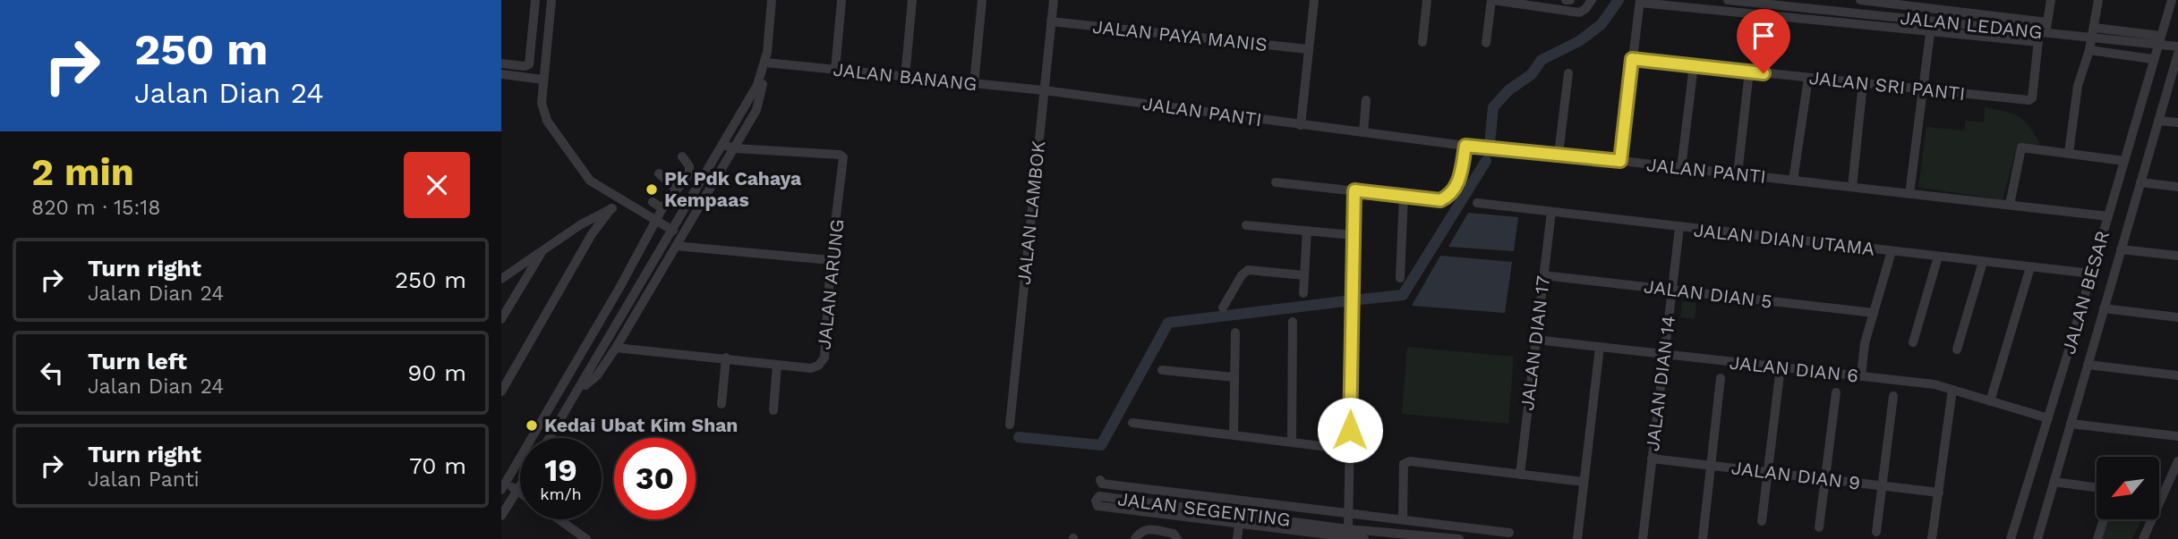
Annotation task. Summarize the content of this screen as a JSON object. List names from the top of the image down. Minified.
{"streets":{"street":["JALAN LEDANG","JALAN PAYA MANIS","JALAN BANANG","JALAN SRI PANTI","JALAN PANTI","JALAN LAMBOK","JALAN DIAN UTAMA","JALAN ARUNG","JALAN BESAR","JALAN DIAN 5","JALAN DIAN 17","JALAN DIAN 6","JALAN DIAN 14","JALAN DIAN 9","JALAN SEGENTING"]},"crossings":[["JALAN LEDANG","JALAN SRI PANTI"],["JALAN LEDANG","JALAN BESAR"],["JALAN PAYA MANIS","JALAN LAMBOK"],["JALAN BANANG","JALAN PANTI"],["JALAN BANANG","JALAN LAMBOK"],["JALAN PANTI","JALAN LAMBOK"],["JALAN PANTI","JALAN BESAR"],["JALAN DIAN UTAMA","JALAN BESAR"],["JALAN DIAN UTAMA","JALAN DIAN 17"],["JALAN DIAN UTAMA","JALAN DIAN 14"],["JALAN BESAR","JALAN DIAN 6"],["JALAN DIAN 5","JALAN DIAN 17"],["JALAN DIAN 5","JALAN DIAN 14"],["JALAN DIAN 17","JALAN DIAN 6"],["JALAN DIAN 6","JALAN DIAN 14"],["JALAN DIAN 14","JALAN DIAN 9"]],"places":["Pk Pdk Cahaya Kempaas","Kedai Ubat Kim Shan"],"north":"bottom left","page":{"turn":["250 m","Jalan Dian 24"],"heading":["2 min","820 m · 15:18"],"list":[{"name":"Turn right","note":"Jalan Dian 24","value":"250 m"},{"name":"Turn left","note":"Jalan Dian 24","value":"90 m"},{"name":"Turn right","note":"Jalan Panti","value":"70 m"}],"speed":"19 km/h","limit":"30"}}
